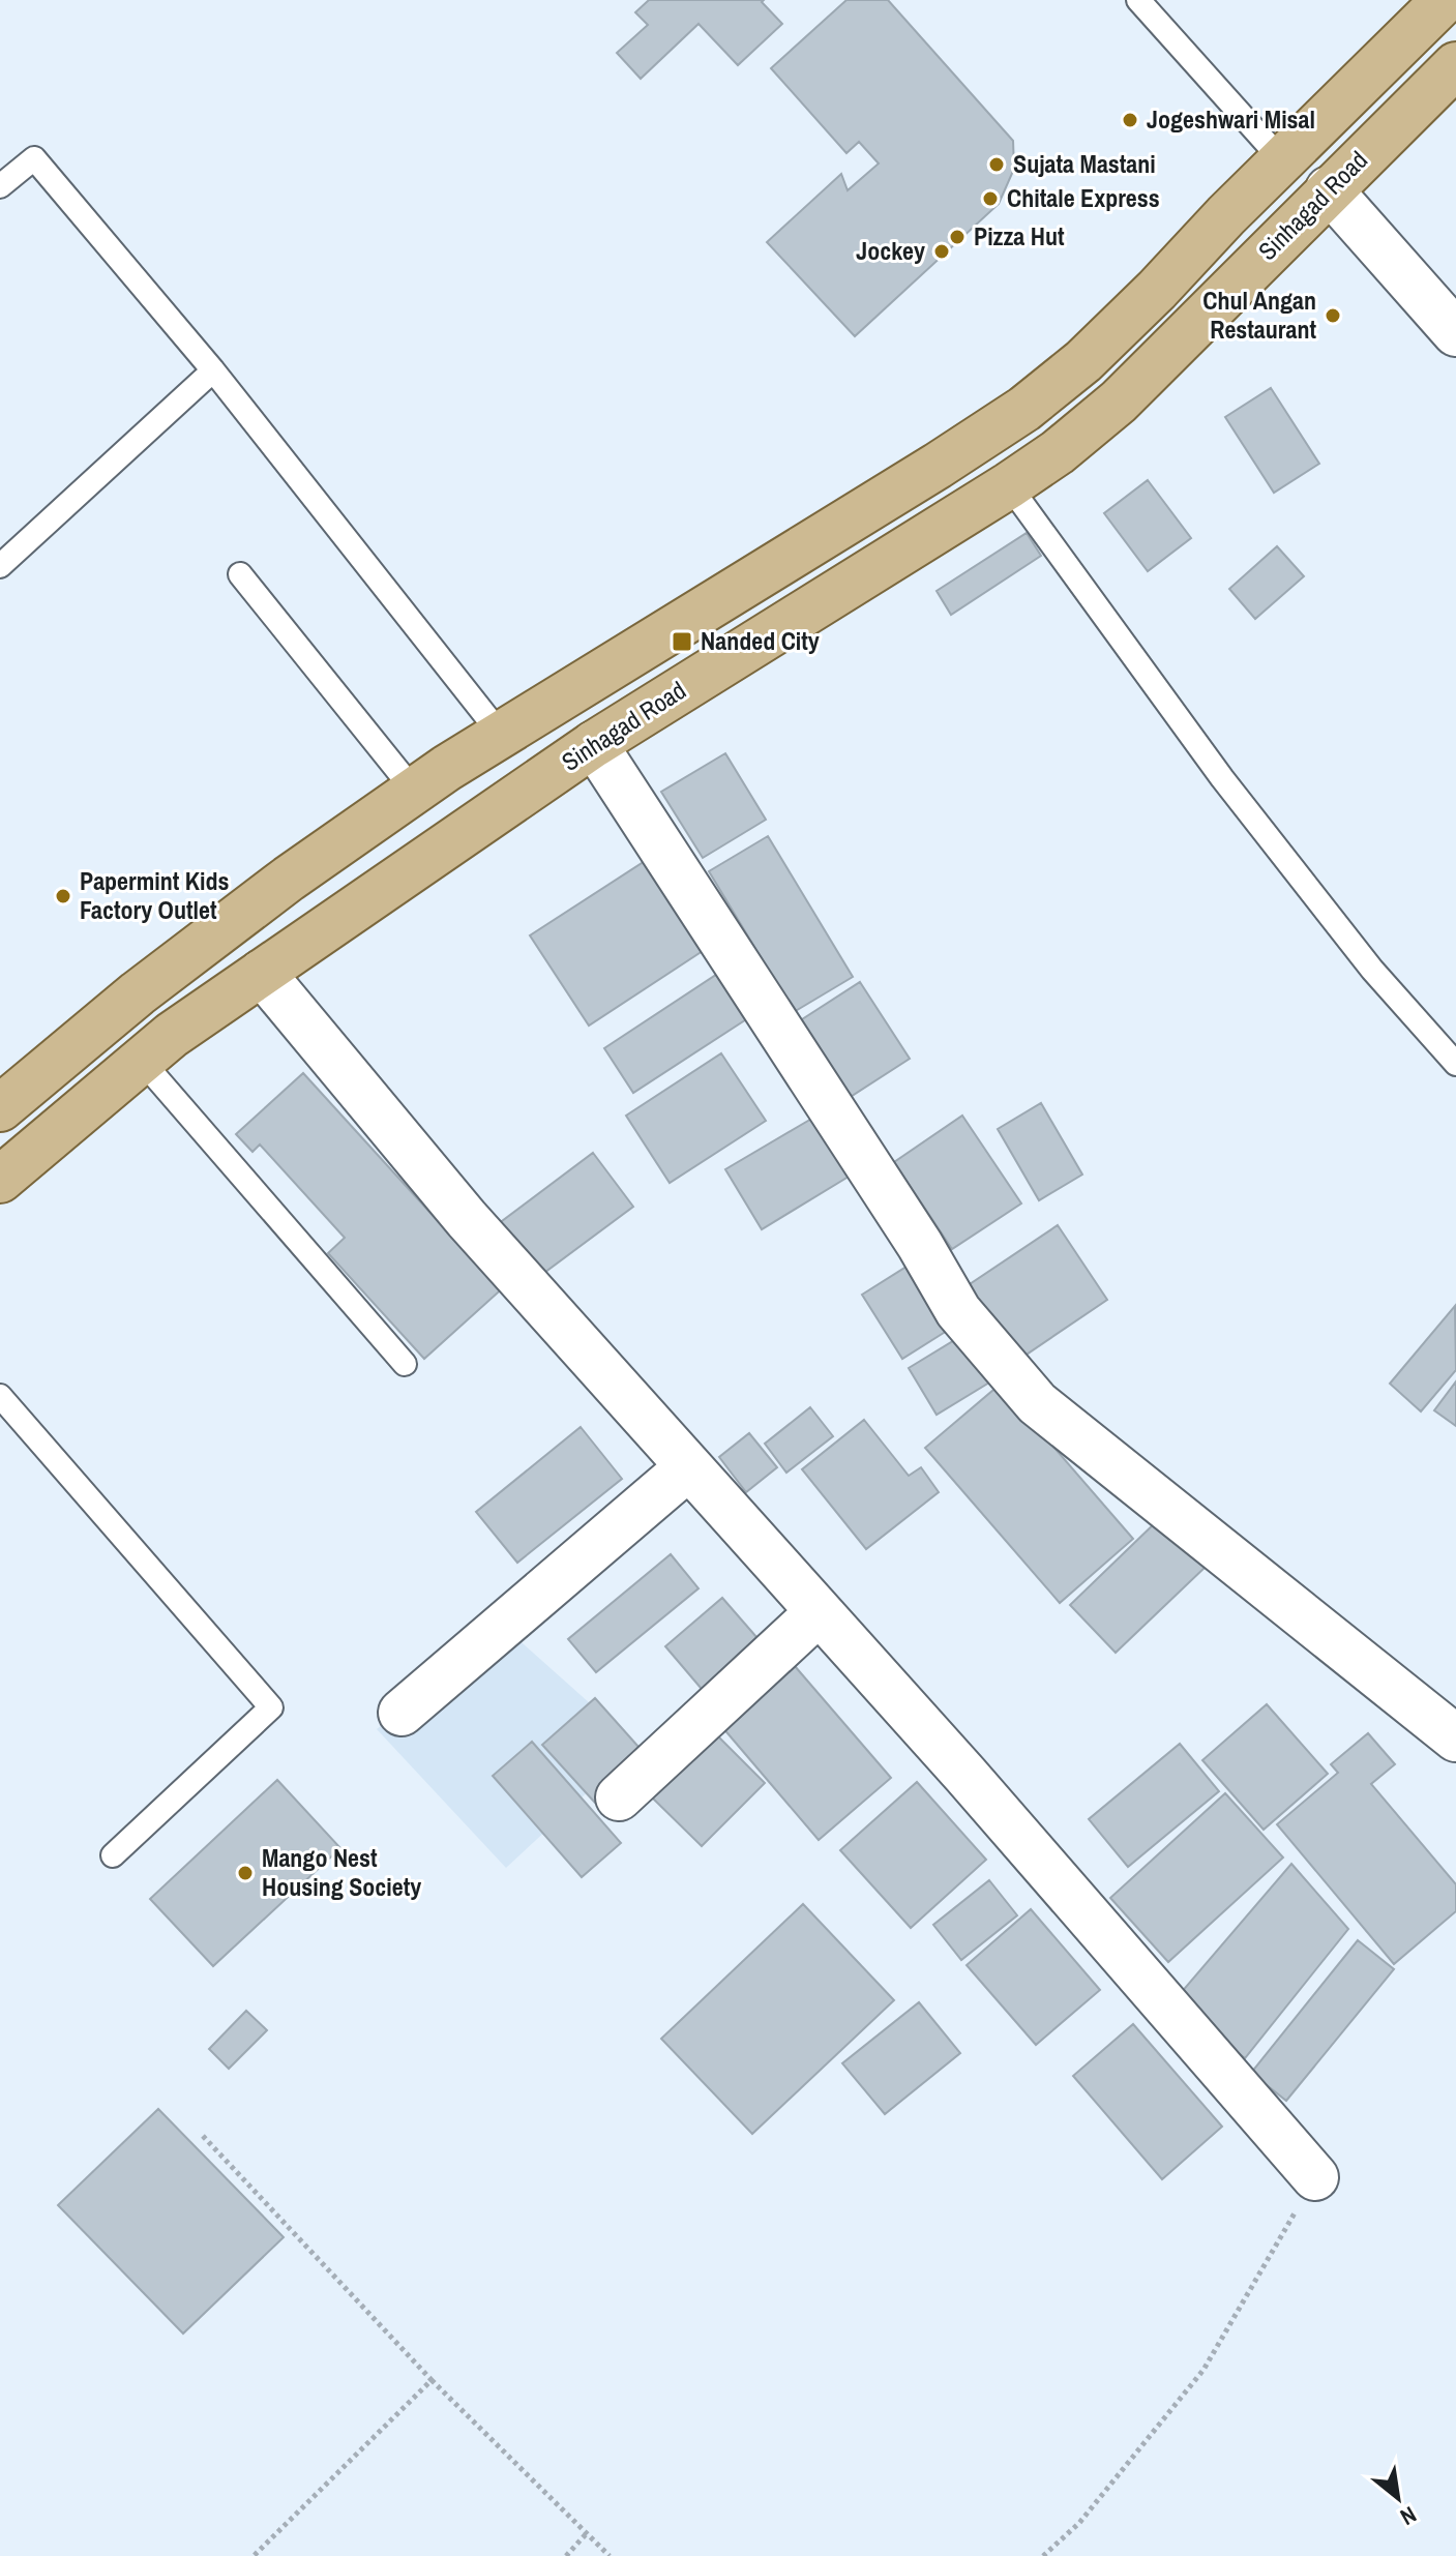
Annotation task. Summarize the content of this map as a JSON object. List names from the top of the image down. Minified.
{"streets":{"main road":["Sinhagad Road"]},"places":{"other":["Jogeshwari Misal","Sujata Mastani","Chitale Express","Pizza Hut","Jockey","Chul Angan Restaurant","Papermint Kids Factory Outlet","Mango Nest Housing Society"],"transit":["Nanded City"]},"north":"bottom right"}
